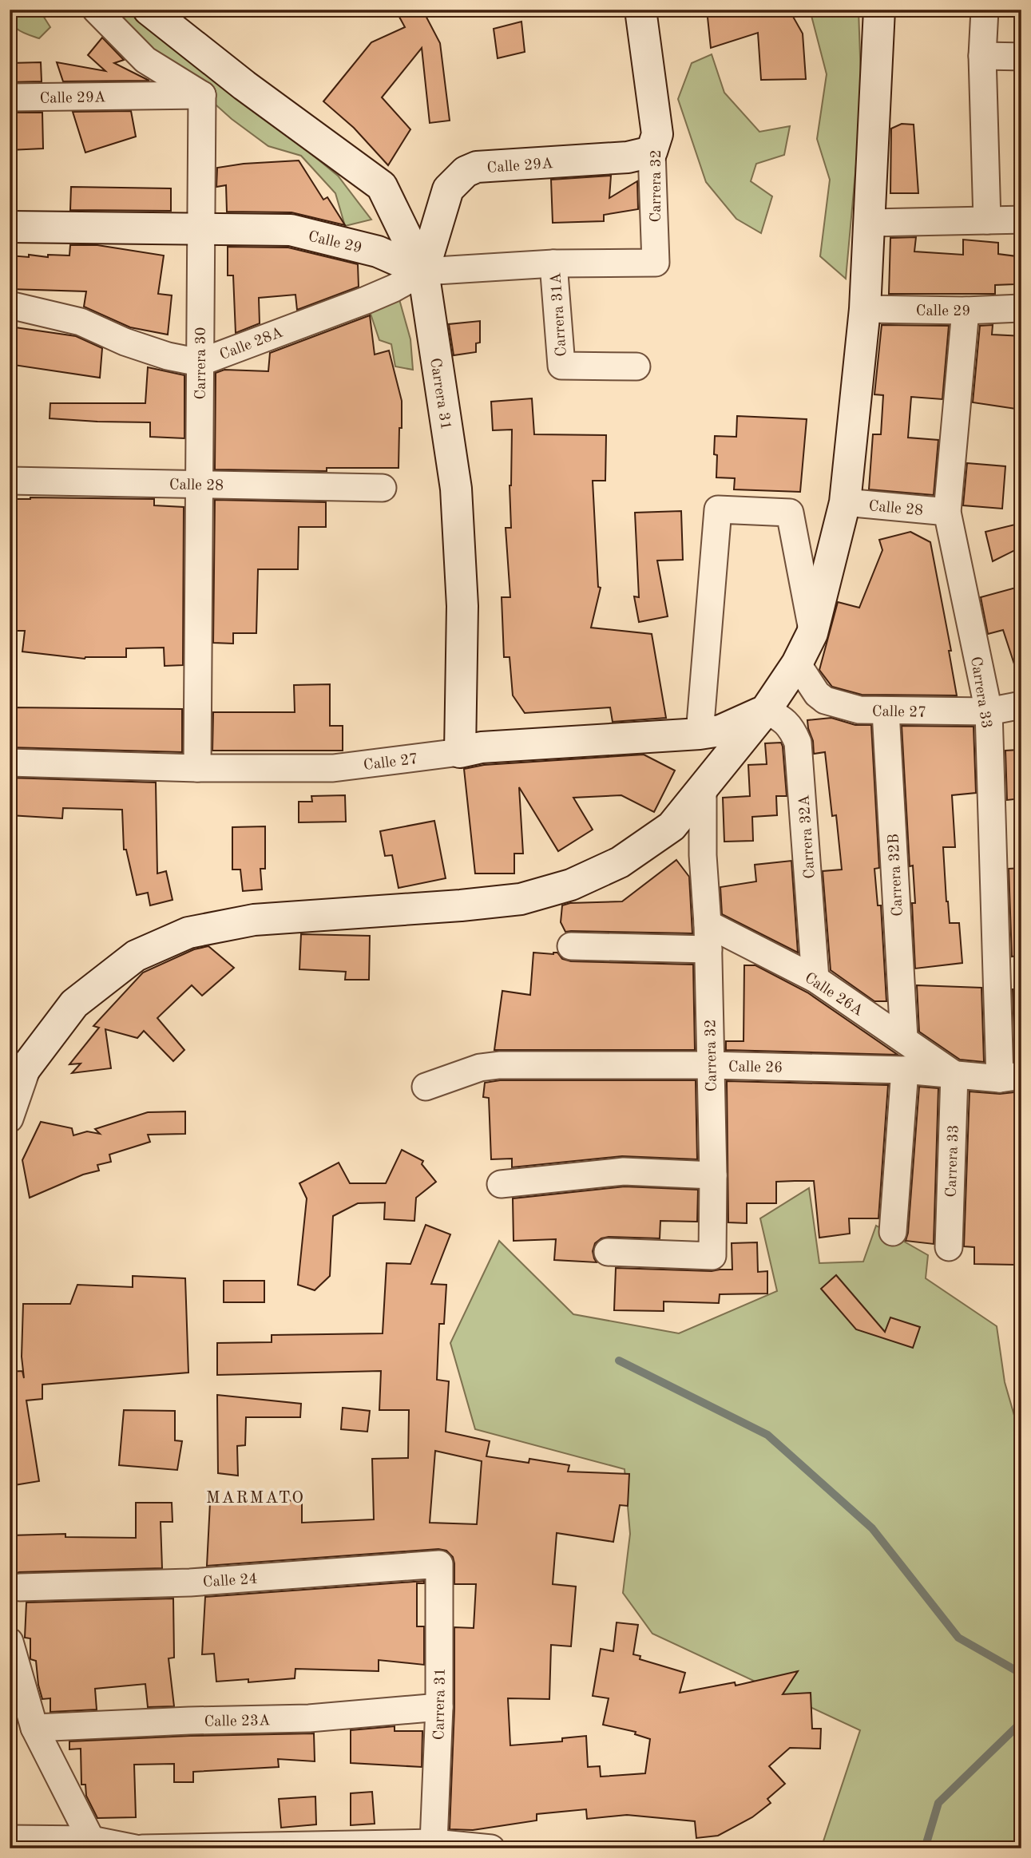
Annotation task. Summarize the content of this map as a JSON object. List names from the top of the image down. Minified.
{"streets":{"street":["Calle 29A","Carrera 32","Calle 29","Carrera 31A","Calle 28A","Carrera 30","Carrera 31","Calle 28","Carrera 33","Calle 27","Carrera 32A","Carrera 32B","Calle 26A","Calle 26","Calle 24","Calle 23A"]},"crossings":[["Calle 29A","Carrera 32"],["Calle 29A","Calle 29"],["Calle 29A","Calle 28A"],["Calle 29A","Carrera 30"],["Calle 29A","Carrera 31"],["Carrera 32","Calle 29"],["Carrera 32","Calle 26A"],["Carrera 32","Calle 26"],["Calle 29","Carrera 31A"],["Calle 29","Calle 28A"],["Calle 29","Carrera 30"],["Calle 29","Carrera 31"],["Calle 29","Carrera 33"],["Calle 28A","Carrera 30"],["Calle 28A","Carrera 31"],["Carrera 30","Calle 28"],["Carrera 30","Calle 27"],["Carrera 31","Calle 27"],["Carrera 31","Calle 24"],["Carrera 31","Calle 23A"],["Calle 28","Carrera 33"],["Carrera 33","Calle 27"],["Carrera 33","Calle 26A"],["Carrera 33","Calle 26"],["Calle 27","Carrera 32A"],["Calle 27","Carrera 32B"],["Carrera 32A","Calle 26A"],["Carrera 32B","Calle 26A"],["Calle 26A","Calle 26"]],"districts":["MARMATO"]}
